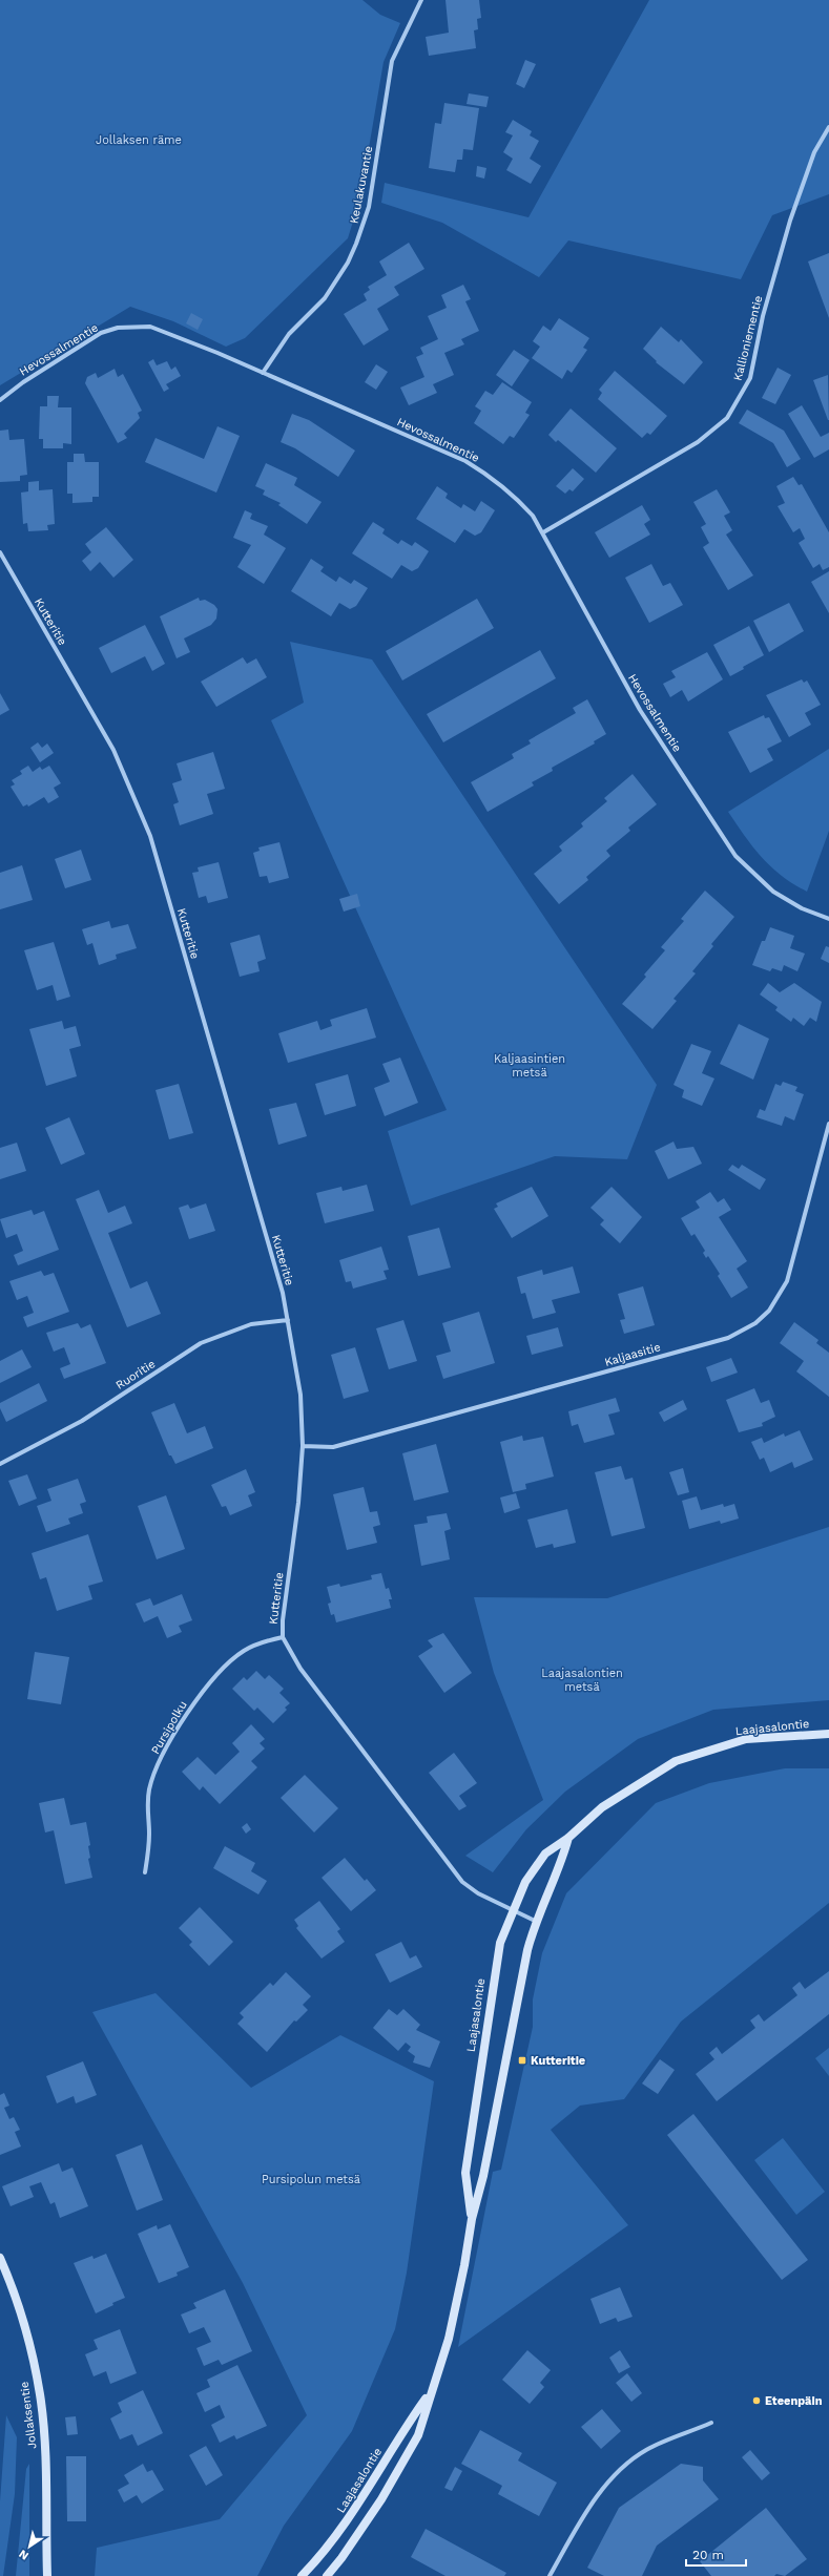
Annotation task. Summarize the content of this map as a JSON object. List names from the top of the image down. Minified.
{"streets":{"main road":["Laajasalontie","Jollaksentie"],"street":["Keulakuvantie","Kallioniementie","Hevossalmentie","Kutteritie","Kaljaasitie","Ruoritie","Pursipolku"]},"crossings":[["Keulakuvantie","Hevossalmentie"],["Kallioniementie","Hevossalmentie"],["Kutteritie","Kaljaasitie"],["Kutteritie","Ruoritie"],["Kutteritie","Pursipolku"],["Kutteritie","Laajasalontie"]],"parks":["Jollaksen räme","Kaljaasintien metsä","Laajasalontien metsä","Pursipolun metsä"],"places":{"transit":["Kutteritie"],"other":["Eteenpäin"]},"scale_bar":"20 m","north":"bottom left"}
